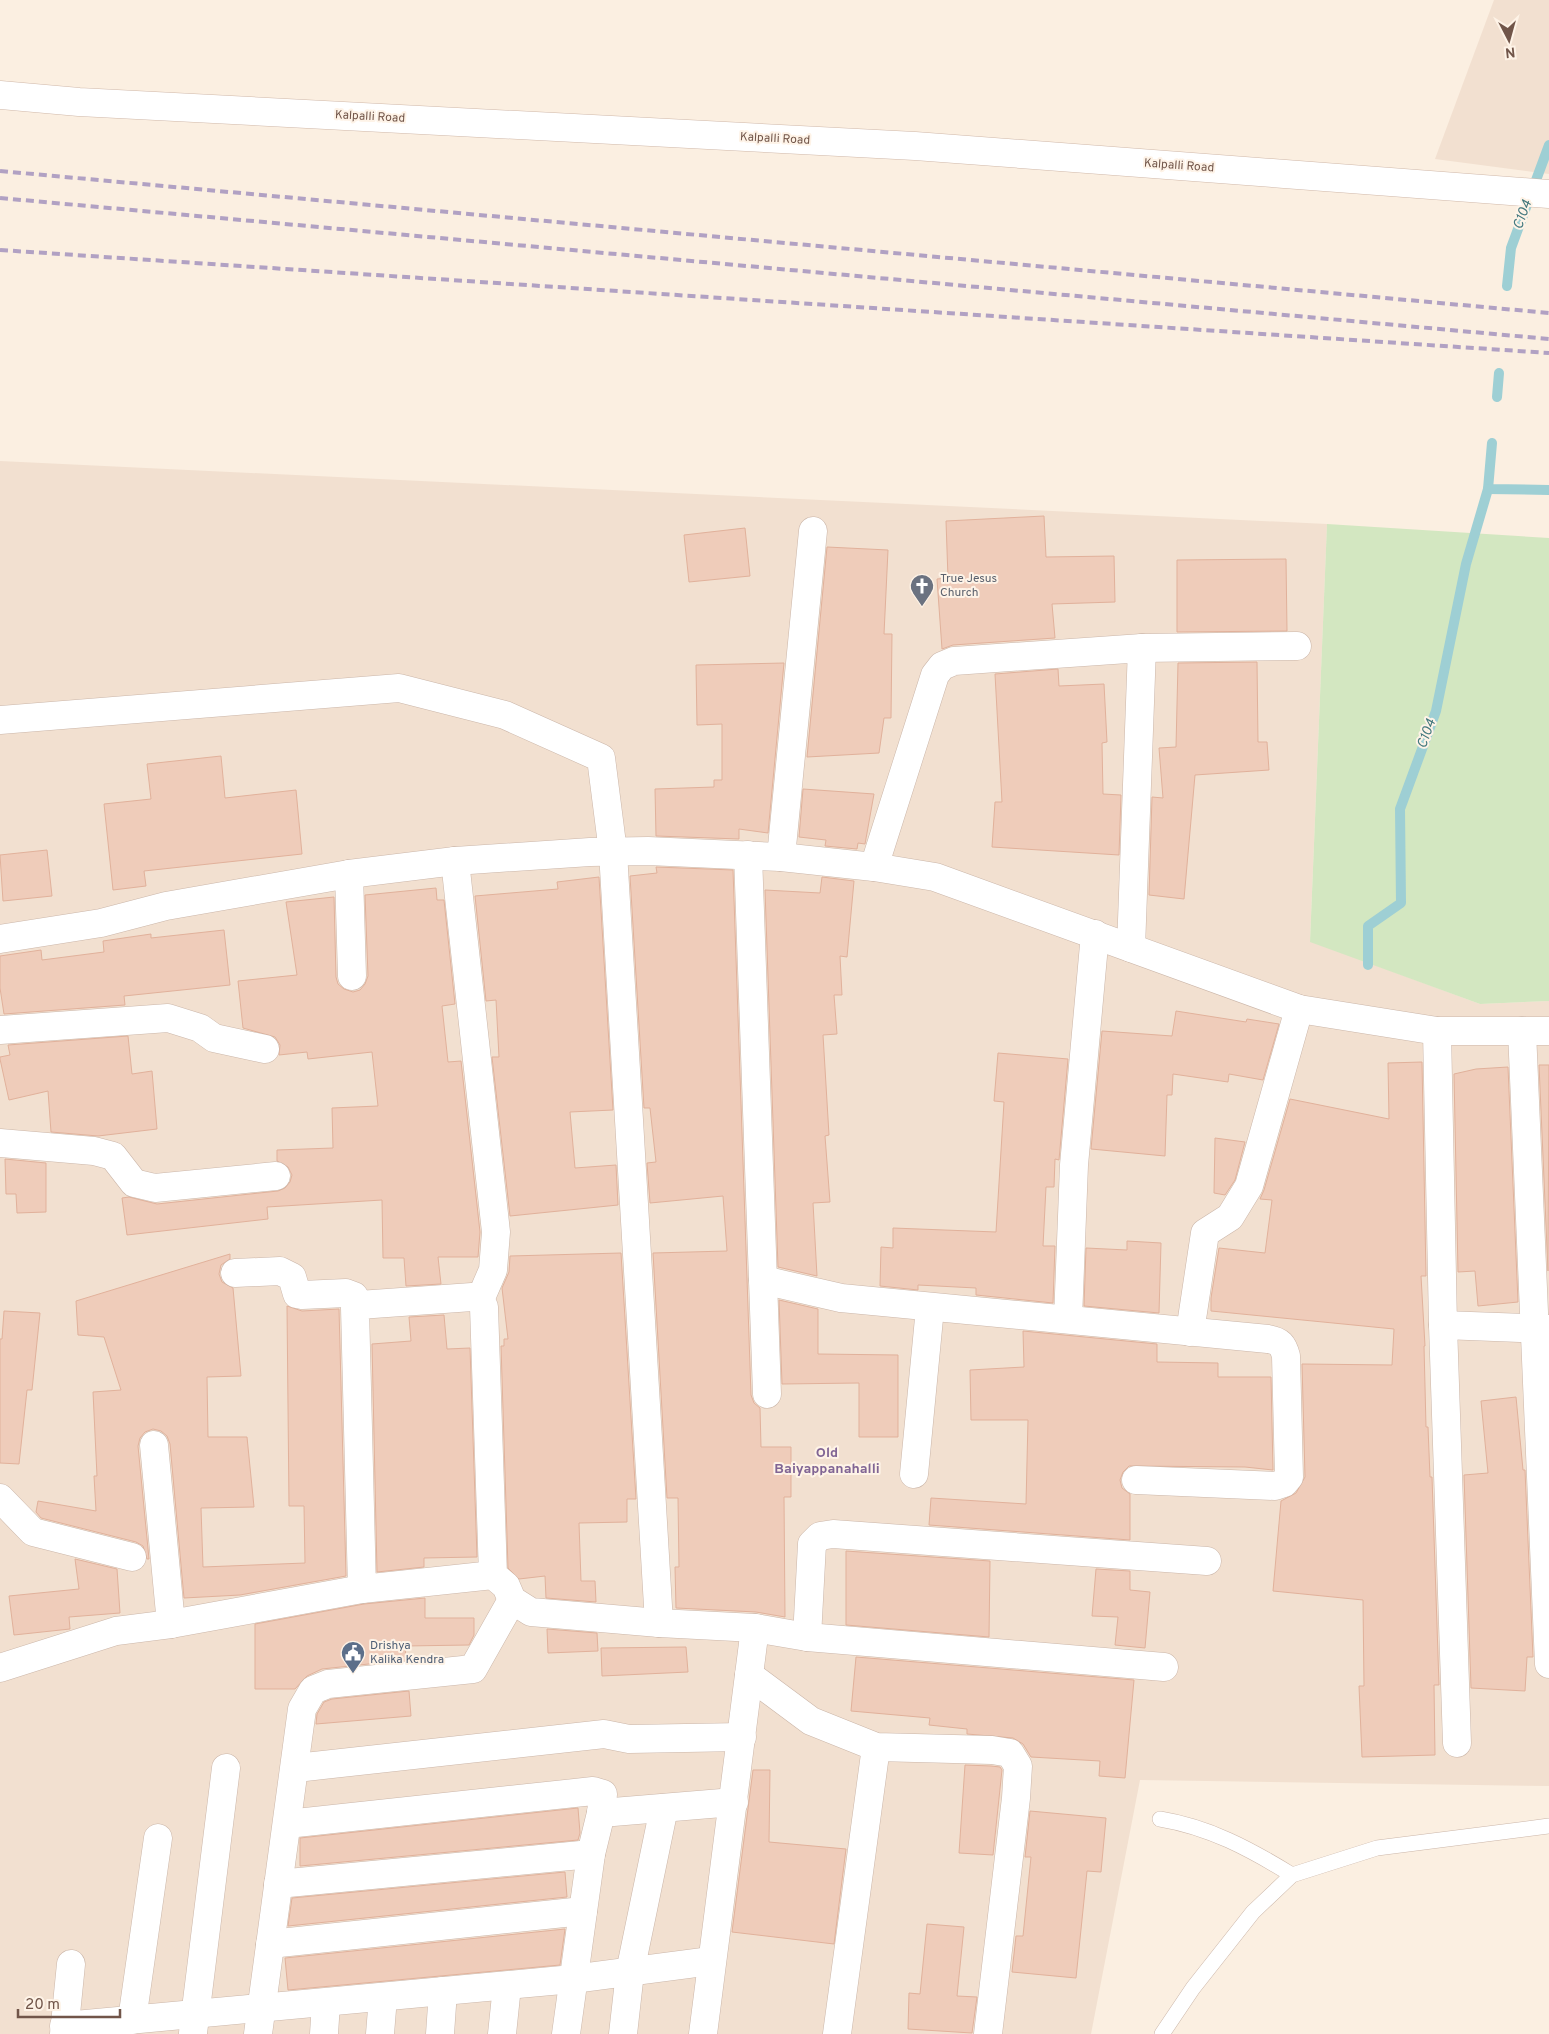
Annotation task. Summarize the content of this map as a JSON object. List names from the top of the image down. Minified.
{"streets":{"street":["Kalpalli Road"]},"districts":["Old Baiyappanahalli"],"water":["C104"],"places":{"church":["True Jesus Church"],"public building":["Drishya Kalika Kendra"]},"scale_bar":"20 m","north":"bottom"}
